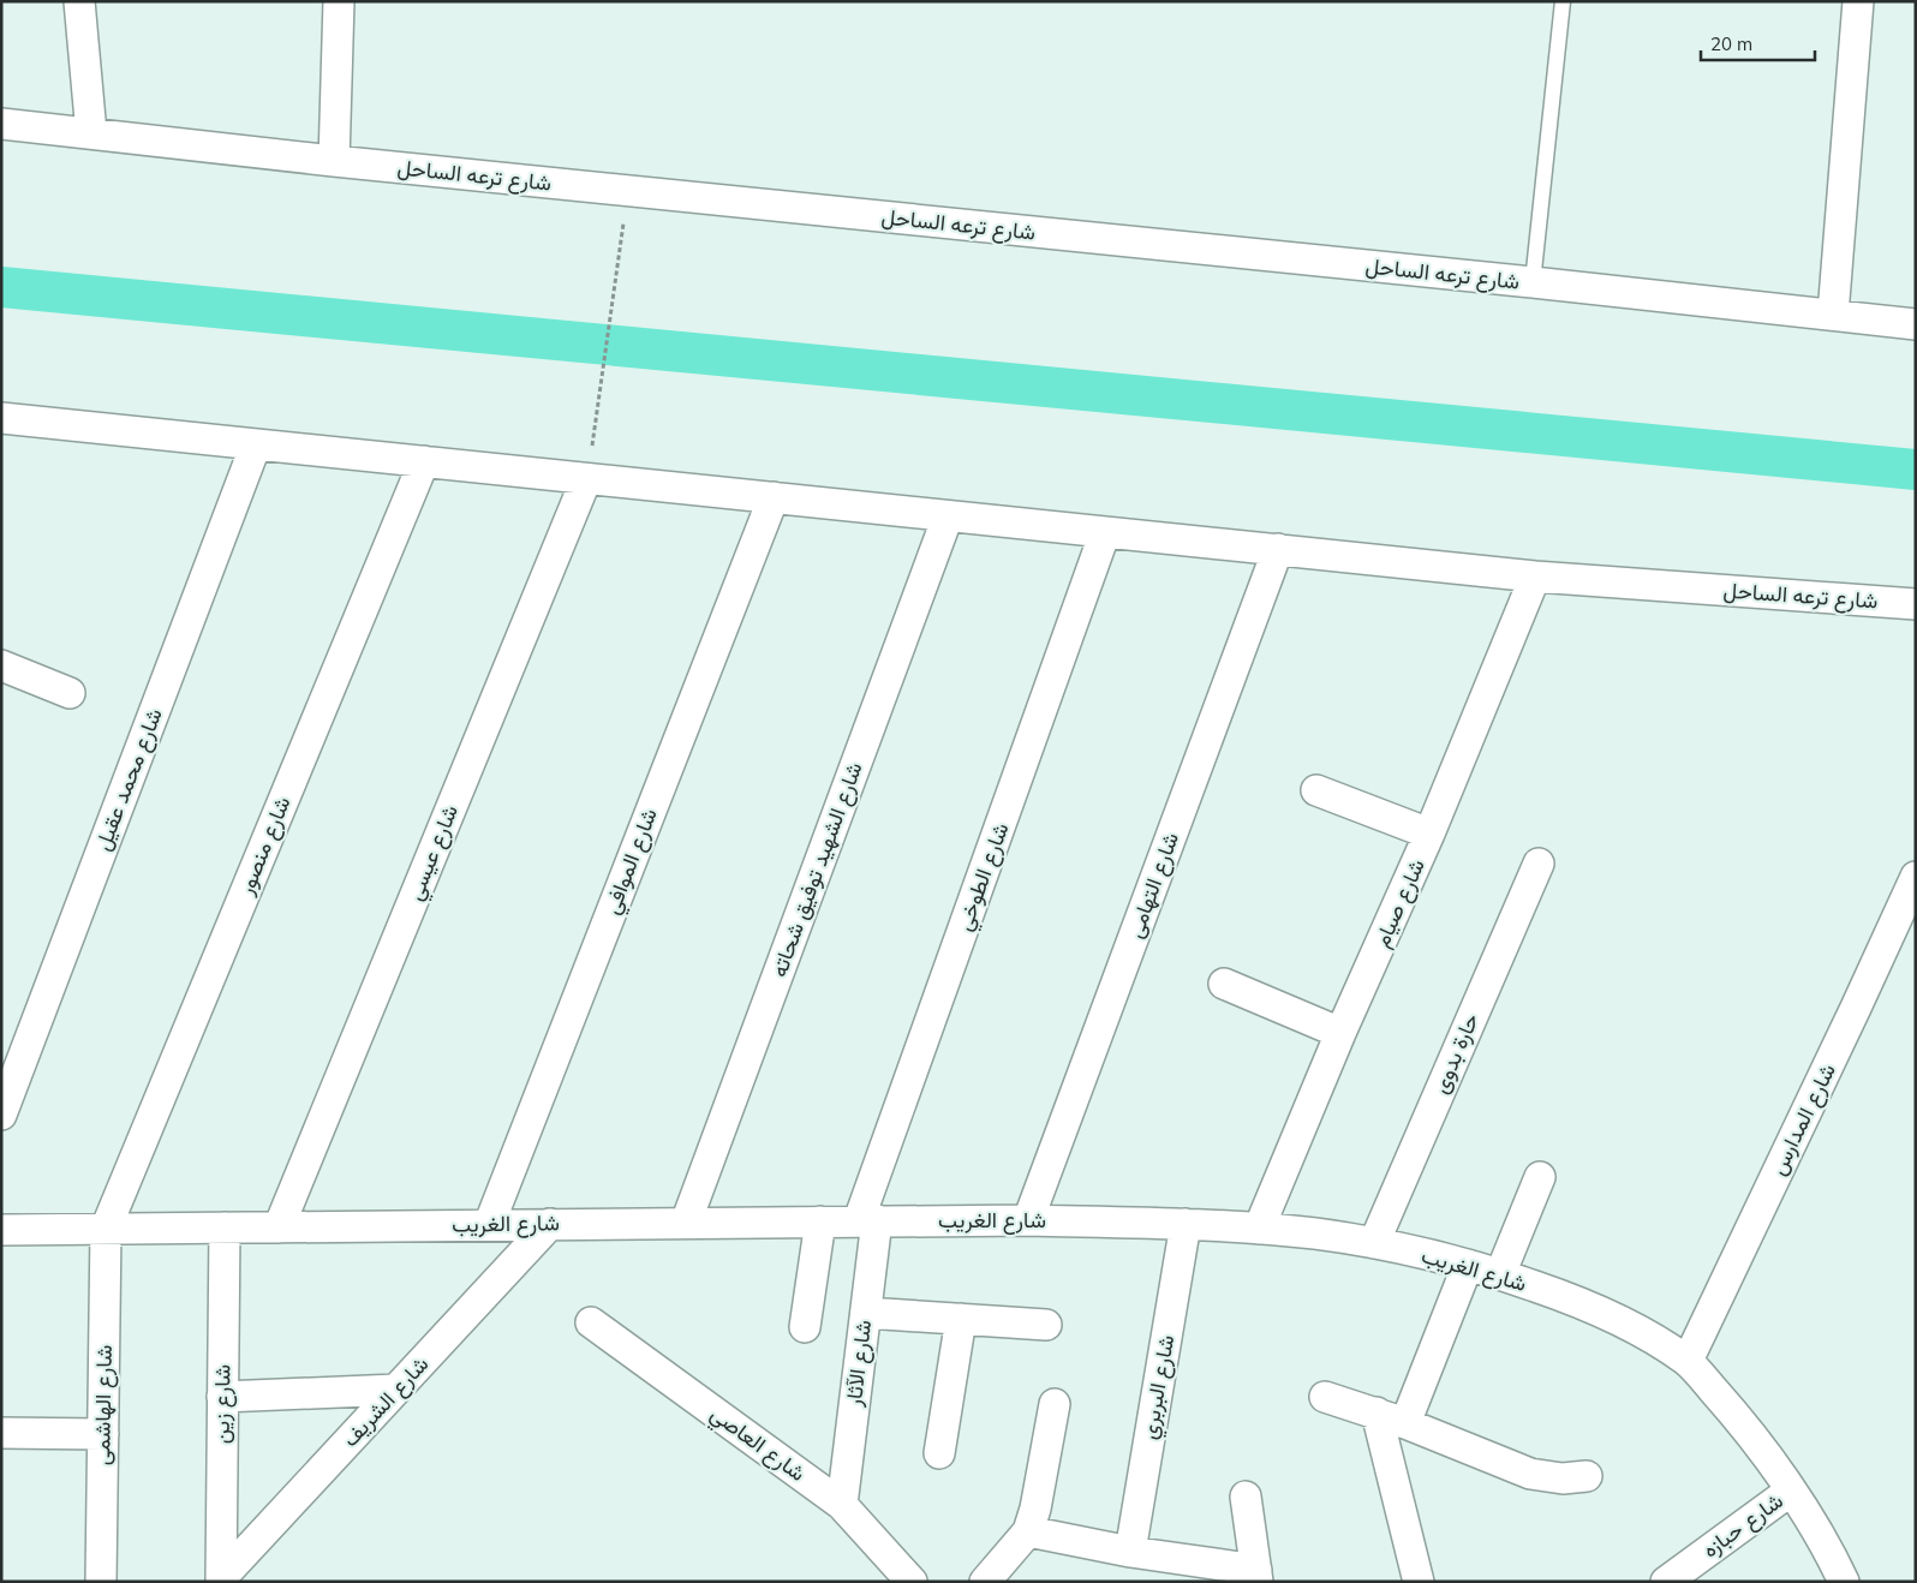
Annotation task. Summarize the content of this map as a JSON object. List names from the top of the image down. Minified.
{"streets":{"street":["شارع ترعه الساحل","شارع محمد عقيل","شارع منصور","شارع عيسي","شارع الموافي","شارع الشهيد توفيق شحاته","شارع الطوخي","شارع التهامى","شارع صيام","حارة بدوى","شارع المدارس","شارع الغريب","شارع الآثار","شارع البربري","شارع الشريف","شارع زين","شارع الهاشمى","شارع العاصي","شارع حبازه"]},"crossings":[["شارع ترعه الساحل","شارع محمد عقيل"],["شارع ترعه الساحل","شارع منصور"],["شارع ترعه الساحل","شارع عيسي"],["شارع ترعه الساحل","شارع الموافي"],["شارع ترعه الساحل","شارع الشهيد توفيق شحاته"],["شارع ترعه الساحل","شارع الطوخي"],["شارع ترعه الساحل","شارع التهامى"],["شارع ترعه الساحل","شارع صيام"],["شارع منصور","شارع الغريب"],["شارع منصور","شارع الهاشمى"],["شارع عيسي","شارع الغريب"],["شارع الموافي","شارع الغريب"],["شارع الشهيد توفيق شحاته","شارع الغريب"],["شارع الطوخي","شارع الغريب"],["شارع الطوخي","شارع الآثار"],["شارع التهامى","شارع الغريب"],["شارع صيام","شارع الغريب"],["حارة بدوى","شارع الغريب"],["شارع المدارس","شارع الغريب"],["شارع الغريب","شارع الآثار"],["شارع الغريب","شارع البربري"],["شارع الغريب","شارع الشريف"],["شارع الغريب","شارع زين"],["شارع الغريب","شارع الهاشمى"],["شارع الغريب","شارع حبازه"],["شارع الآثار","شارع العاصي"],["شارع الشريف","شارع زين"]],"scale_bar":"20 m"}
